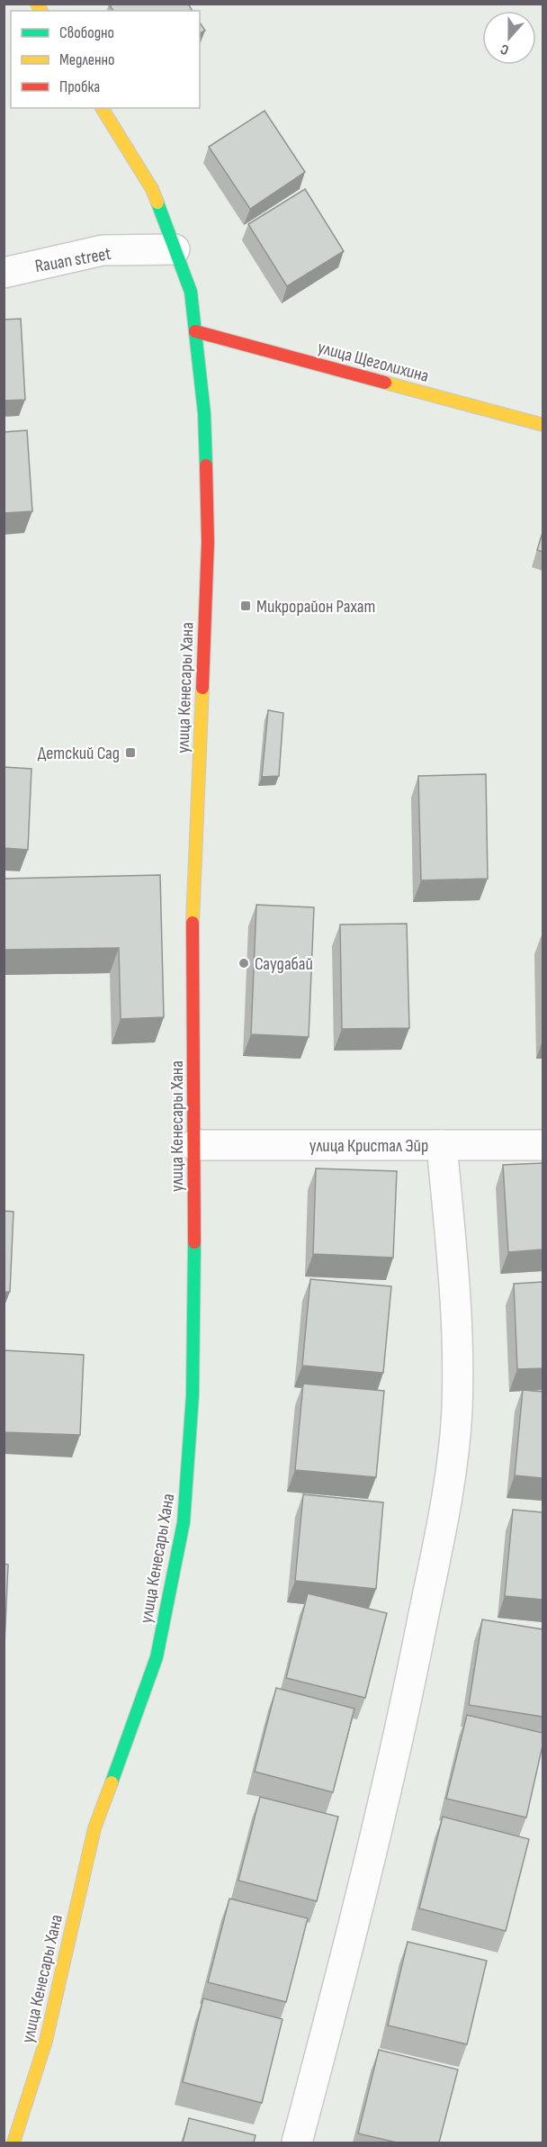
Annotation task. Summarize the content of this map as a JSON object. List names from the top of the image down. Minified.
{"streets":{"street":["Rauan street","улица Щеголихина","улица Кенесары Хана","улица Кристал Эйр"]},"crossings":[["Rauan street","улица Кенесары Хана"],["улица Щеголихина","улица Кенесары Хана"],["улица Кенесары Хана","улица Кристал Эйр"]],"places":{"transit":["Микрорайон Рахат","Детский Сад"],"other":["Саудабай"]},"legend":["Свободно","Медленно","Пробка"],"north":"bottom"}
